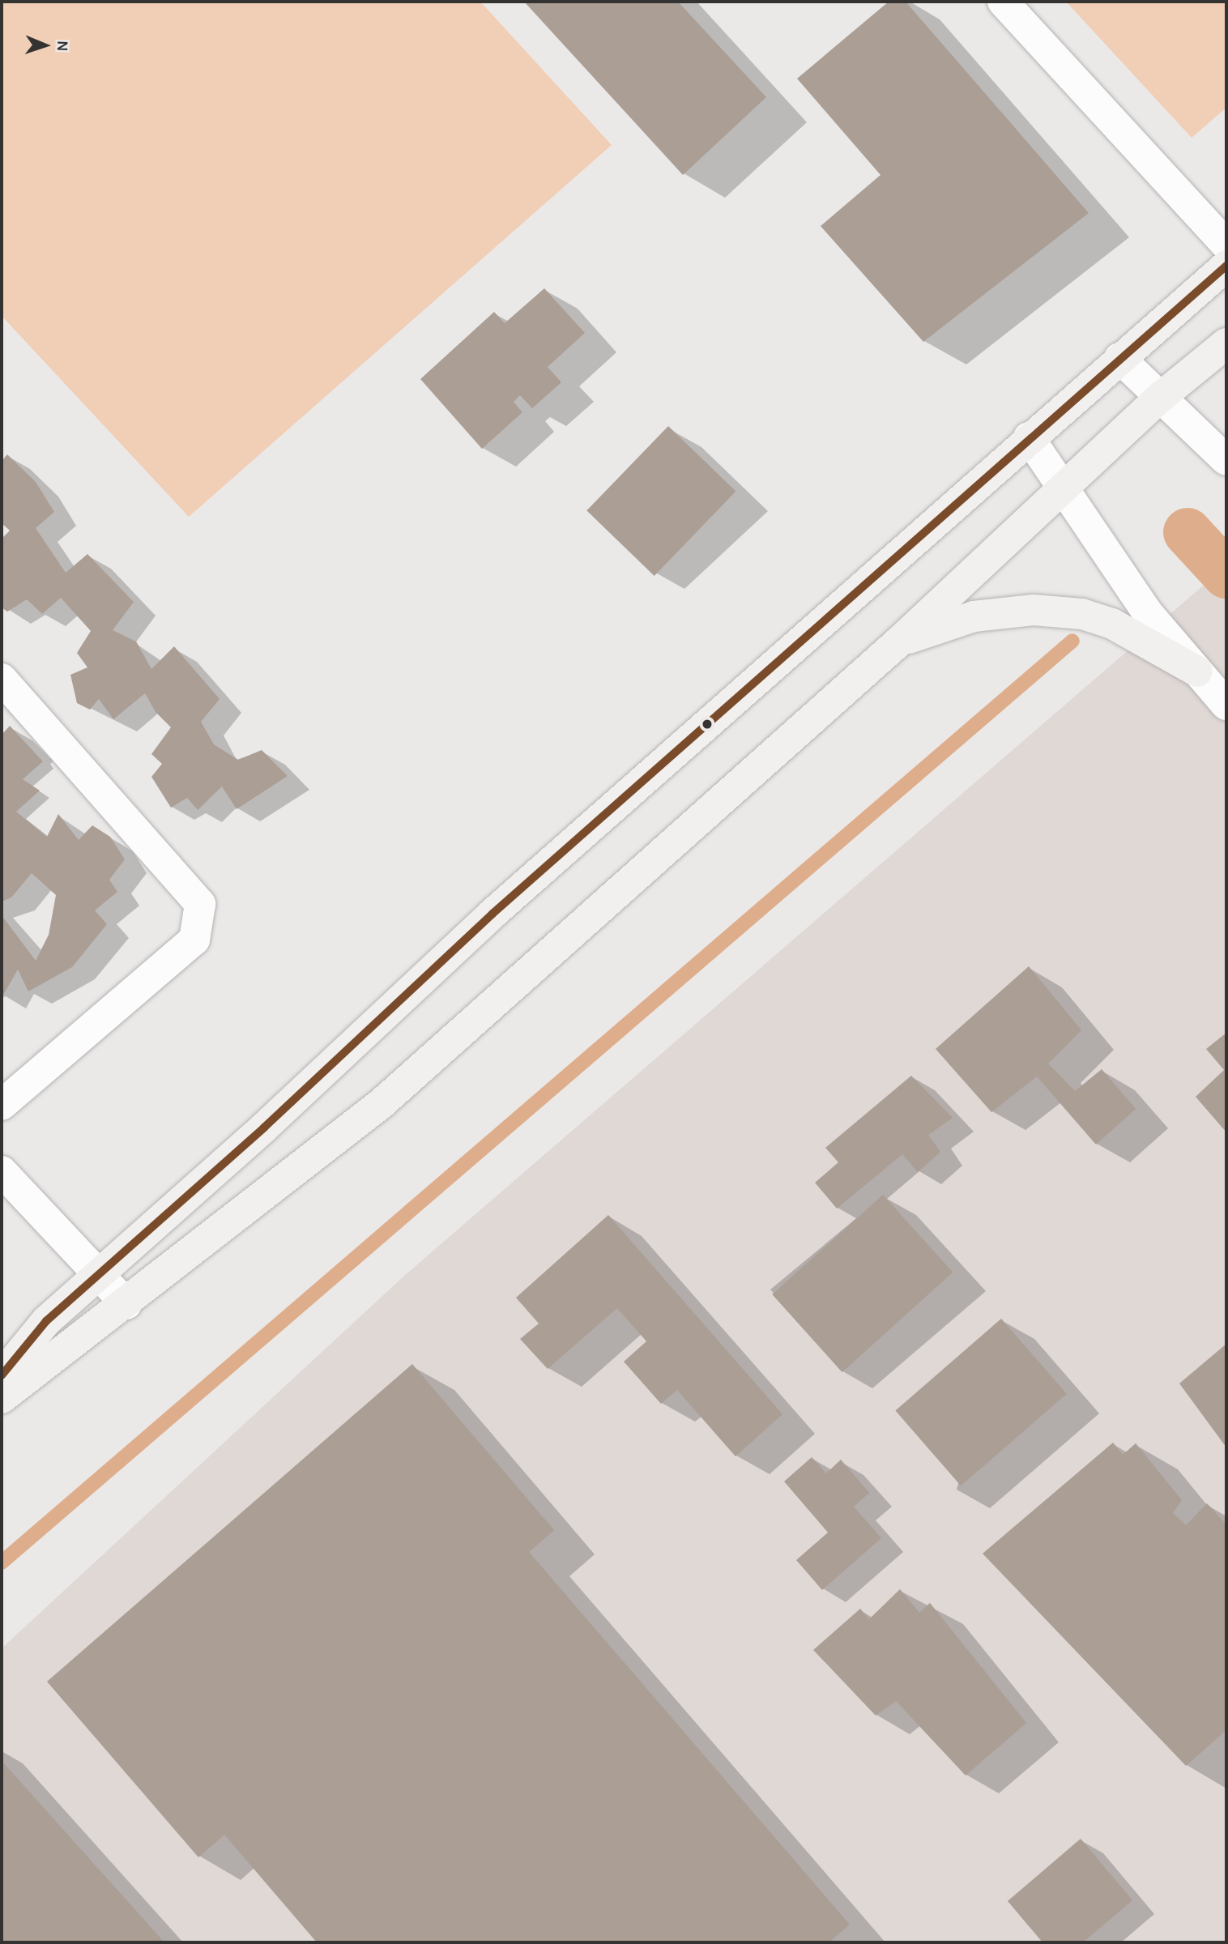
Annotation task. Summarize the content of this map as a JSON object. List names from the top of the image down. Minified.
{"north":"right"}
